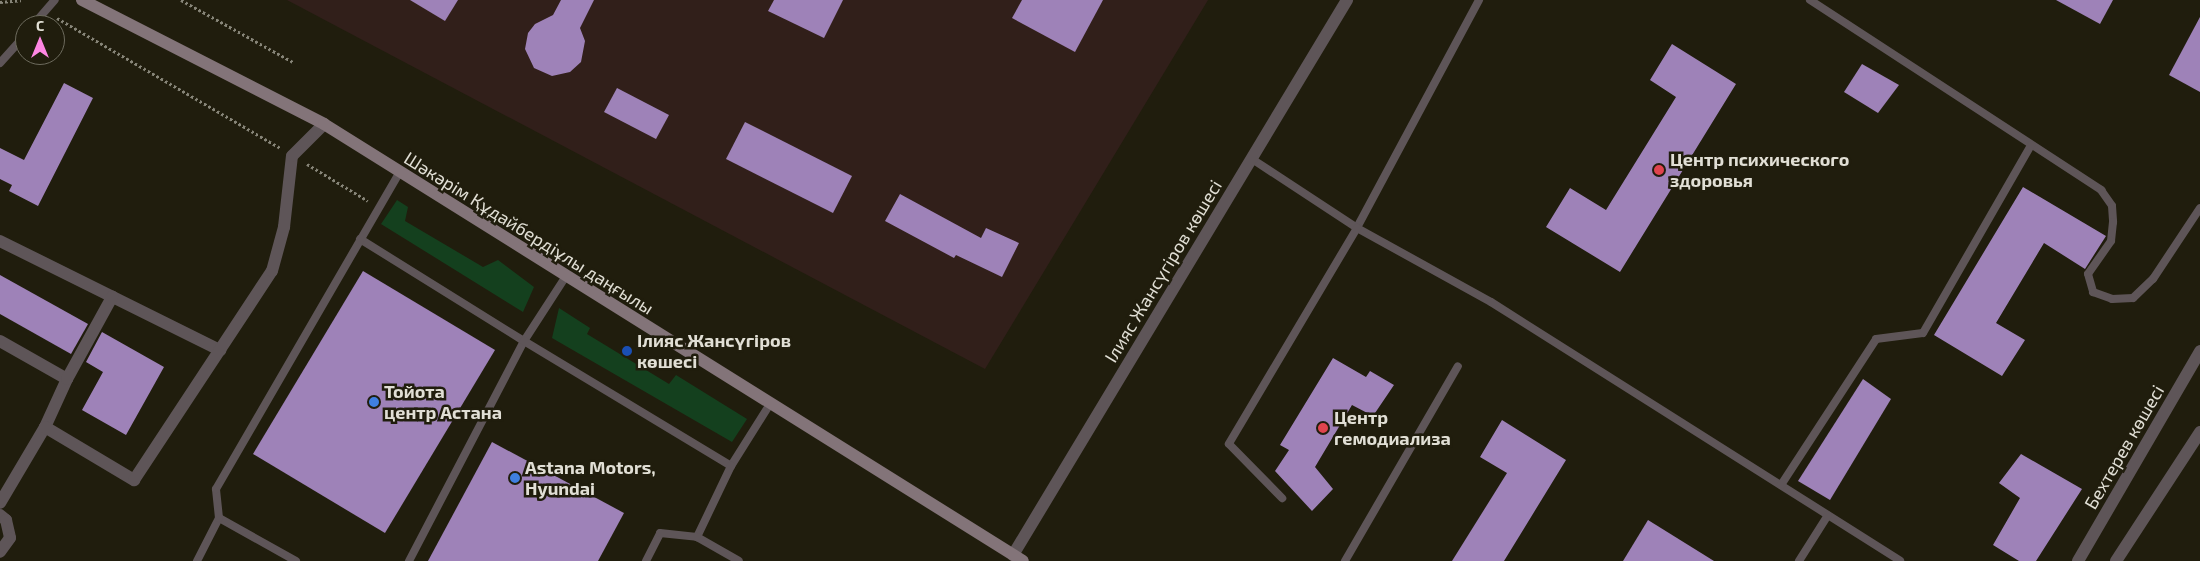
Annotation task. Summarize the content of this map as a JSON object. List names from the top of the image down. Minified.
{"streets":{"main road":["Шәкәрім Құдайбердіұлы даңғылы"],"street":["Ілияс Жансүгіров көшесі","Бехтерев көшесі"]},"crossings":[["Шәкәрім Құдайбердіұлы даңғылы","Ілияс Жансүгіров көшесі"]],"places":["Центр психического здоровья","Ілияс Жансүгіров көшесі","Тойота центр Астана","Центр гемодиализа","Astana Motors, Hyundai"],"north":"top"}
